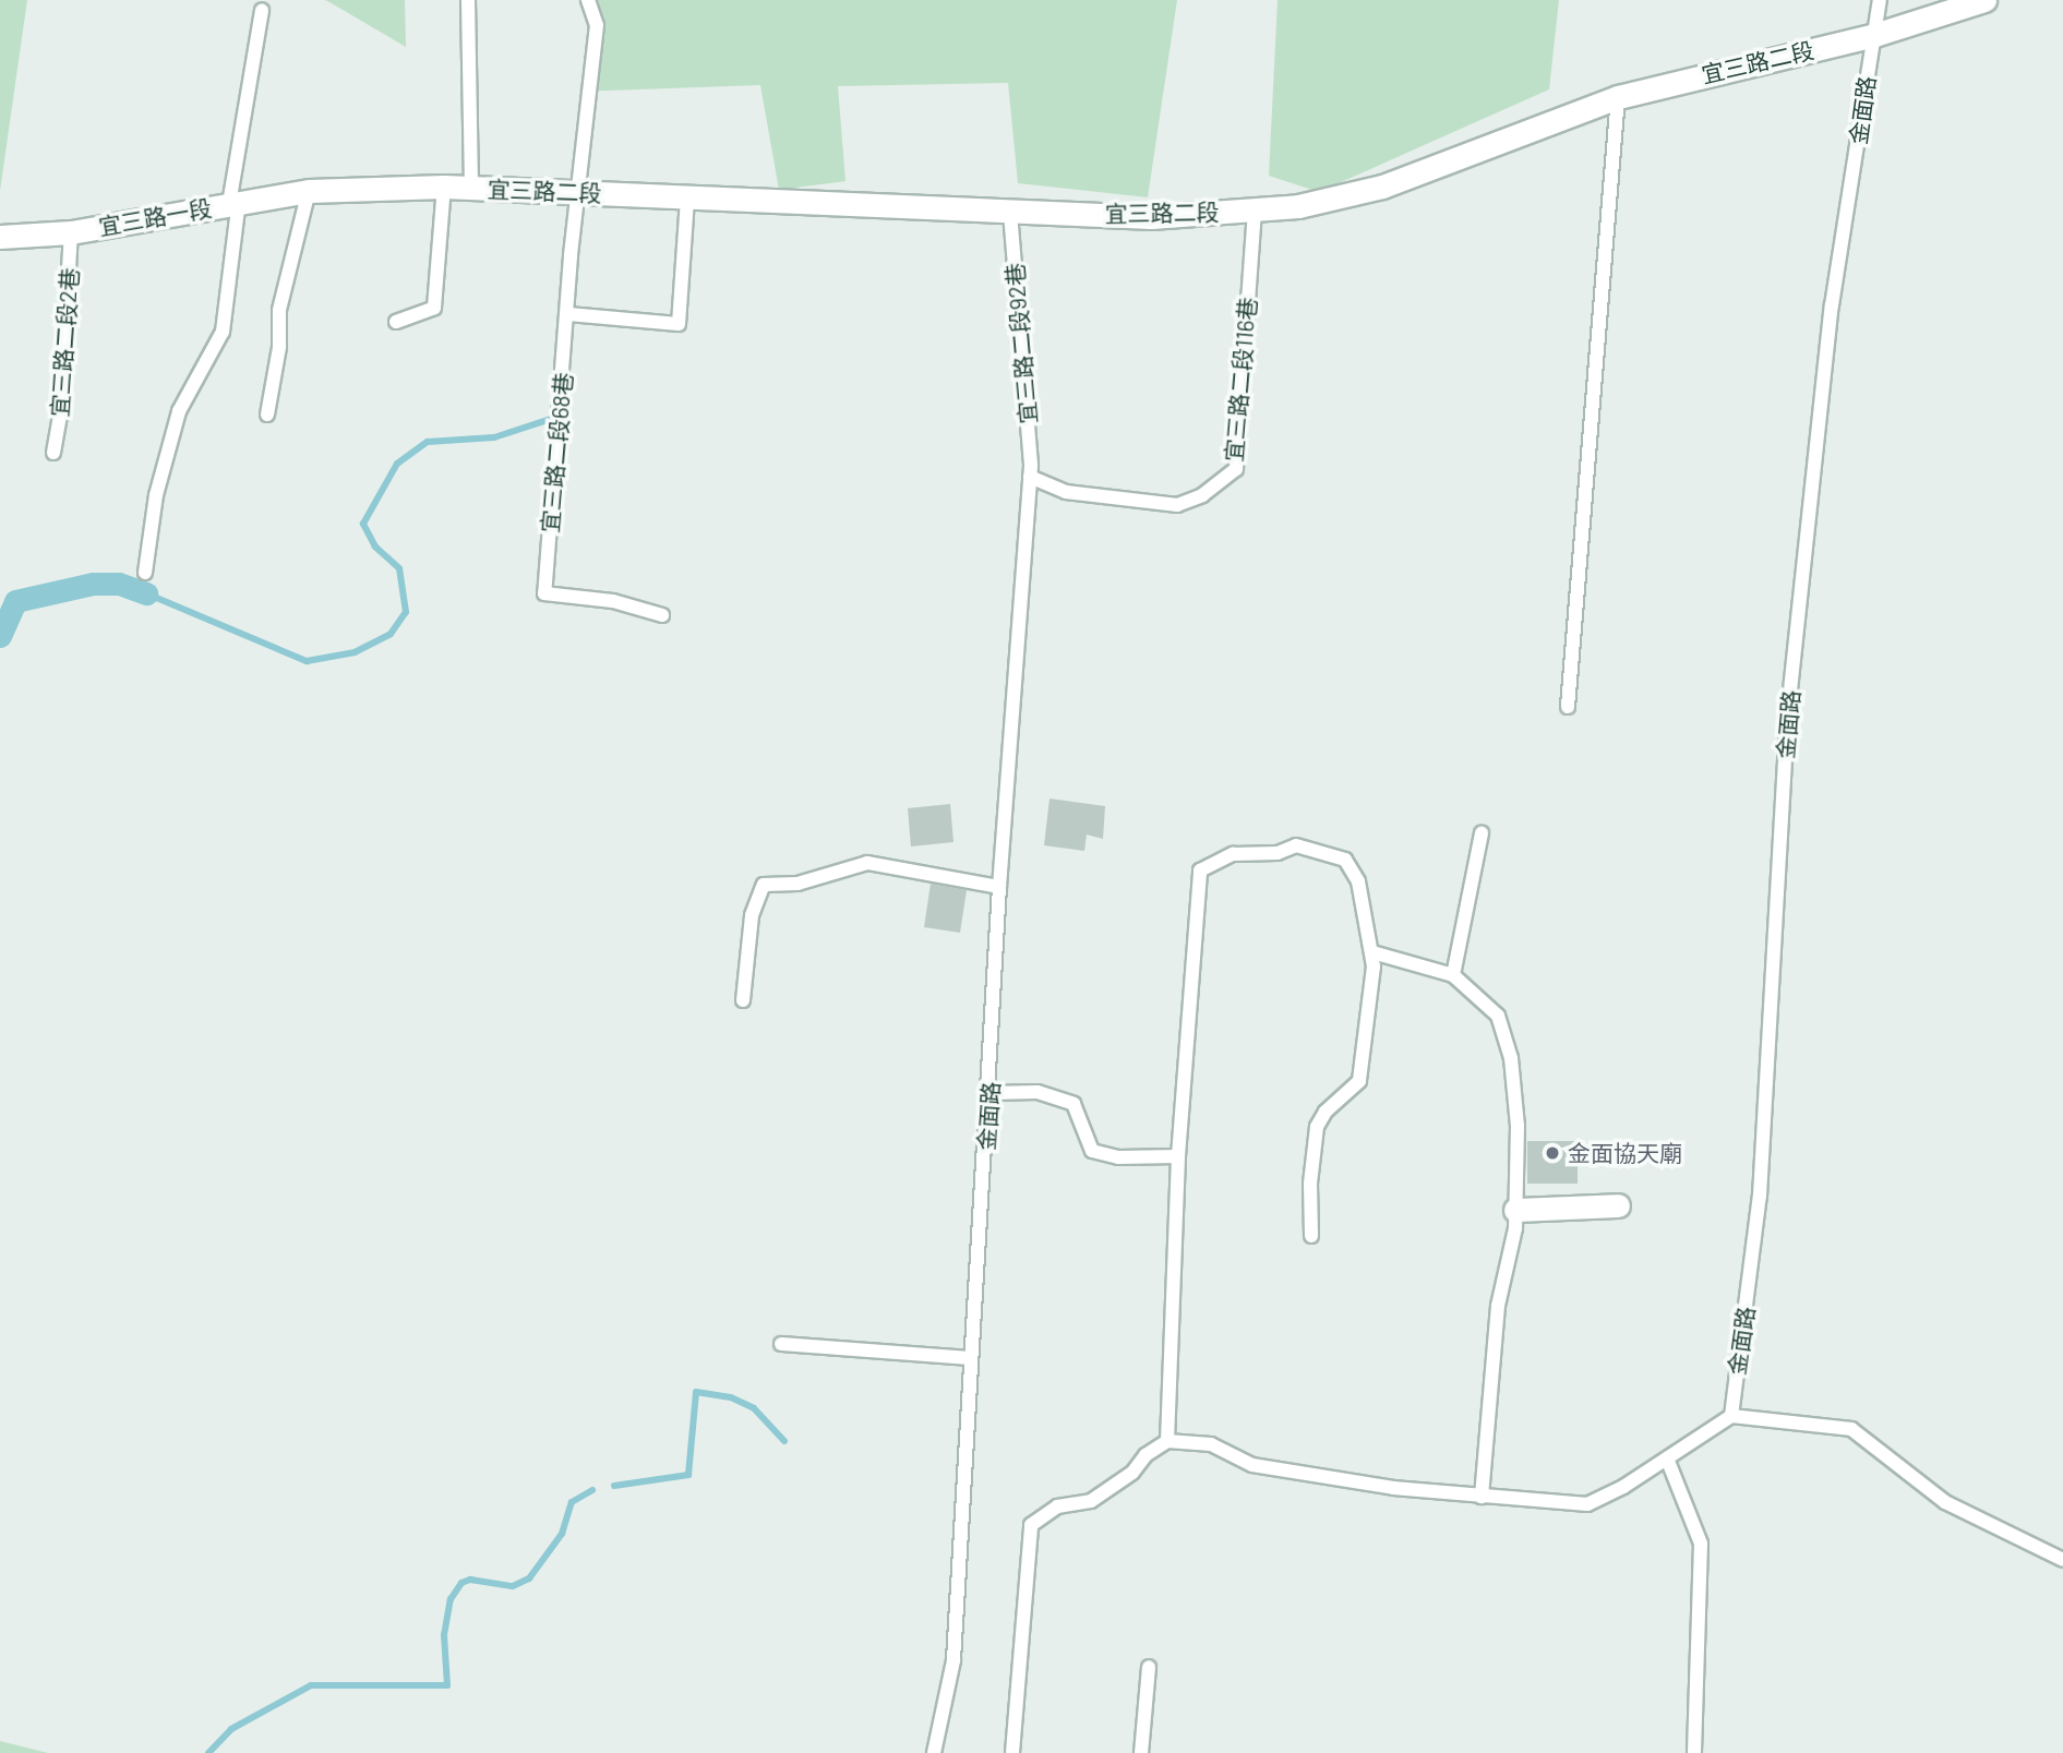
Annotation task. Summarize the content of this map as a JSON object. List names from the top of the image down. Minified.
{"streets":{"street":["宜三路二段","宜三路一段"],"lane":["金面路","宜三路二段2巷","宜三路二段92巷","宜三路二段116巷","宜三路二段68巷"]},"crossings":[["宜三路二段","金面路"],["宜三路二段","宜三路一段"],["宜三路二段","宜三路二段92巷"],["宜三路二段","宜三路二段116巷"],["宜三路二段","宜三路二段68巷"],["金面路","宜三路二段92巷"],["金面路","宜三路二段116巷"],["宜三路一段","宜三路二段2巷"],["宜三路二段92巷","宜三路二段116巷"]],"places":["金面協天廟"]}
